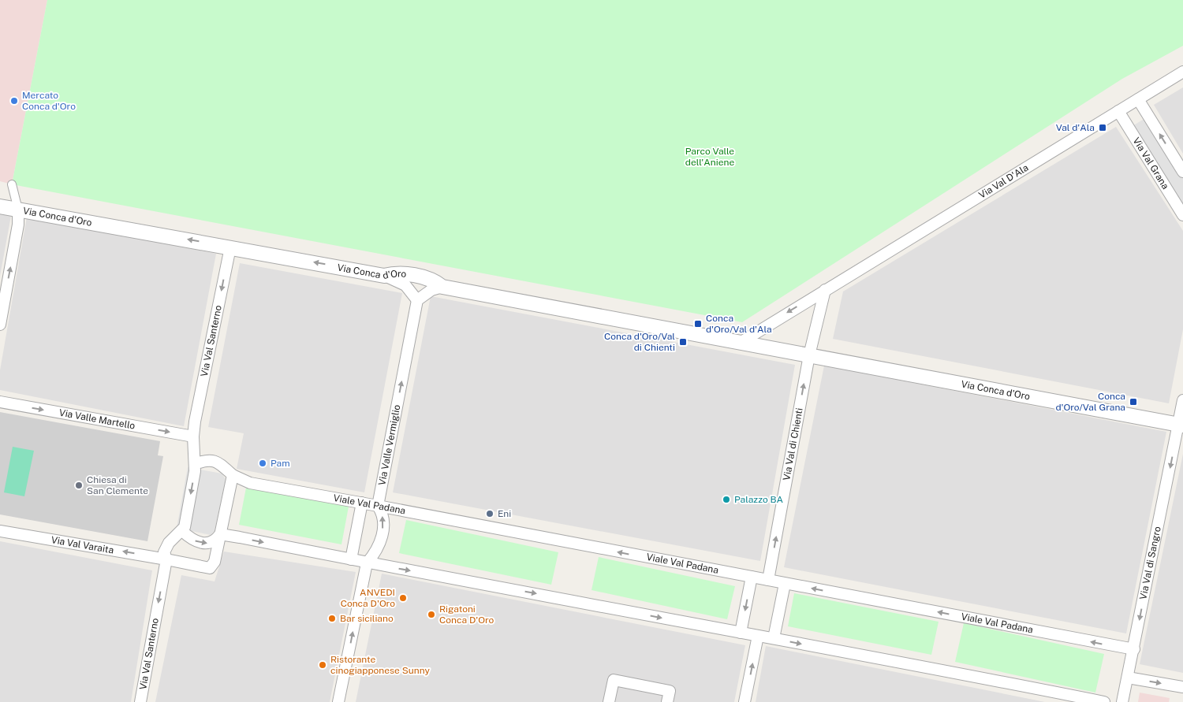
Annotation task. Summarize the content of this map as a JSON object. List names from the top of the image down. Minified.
{"streets":{"street":["Via Val Grana","Via Val D'Ala","Via Conca d'Oro","Via Val Santerno","Via Valle Martello","Via Val di Chienti","Via Valle Vermiglio","Viale Val Padana","Via Val Varaita","Via Val di Sangro"]},"crossings":[["Via Val Grana","Via Val D'Ala"],["Via Val D'Ala","Via Conca d'Oro"],["Via Val D'Ala","Via Val di Chienti"],["Via Conca d'Oro","Via Val Santerno"],["Via Conca d'Oro","Via Val di Chienti"],["Via Conca d'Oro","Via Val di Sangro"],["Via Val Santerno","Via Valle Martello"],["Via Val Santerno","Viale Val Padana"],["Via Val Santerno","Via Val Varaita"],["Via Val di Chienti","Viale Val Padana"],["Via Valle Vermiglio","Viale Val Padana"],["Viale Val Padana","Via Val di Sangro"]],"one_way":["Via Val Santerno","Via Valle Martello","Via Val di Chienti","Via Valle Vermiglio","Via Val Varaita","Via Val di Sangro"],"parks":["Parco Valle dell'Aniene"],"places":{"other":["Mercato Conca d'Oro","Pam","Chiesa di San Clemente","Palazzo BA","Eni","ANVEDI Conca D'Oro","Rigatoni Conca D'Oro","Bar siciliano","Ristorante cinogiapponese Sunny"],"transit":["Val d'Ala","Conca d'Oro/Val d'Ala","Conca d'Oro/Val di Chienti","Conca d'Oro/Val Grana"]}}
